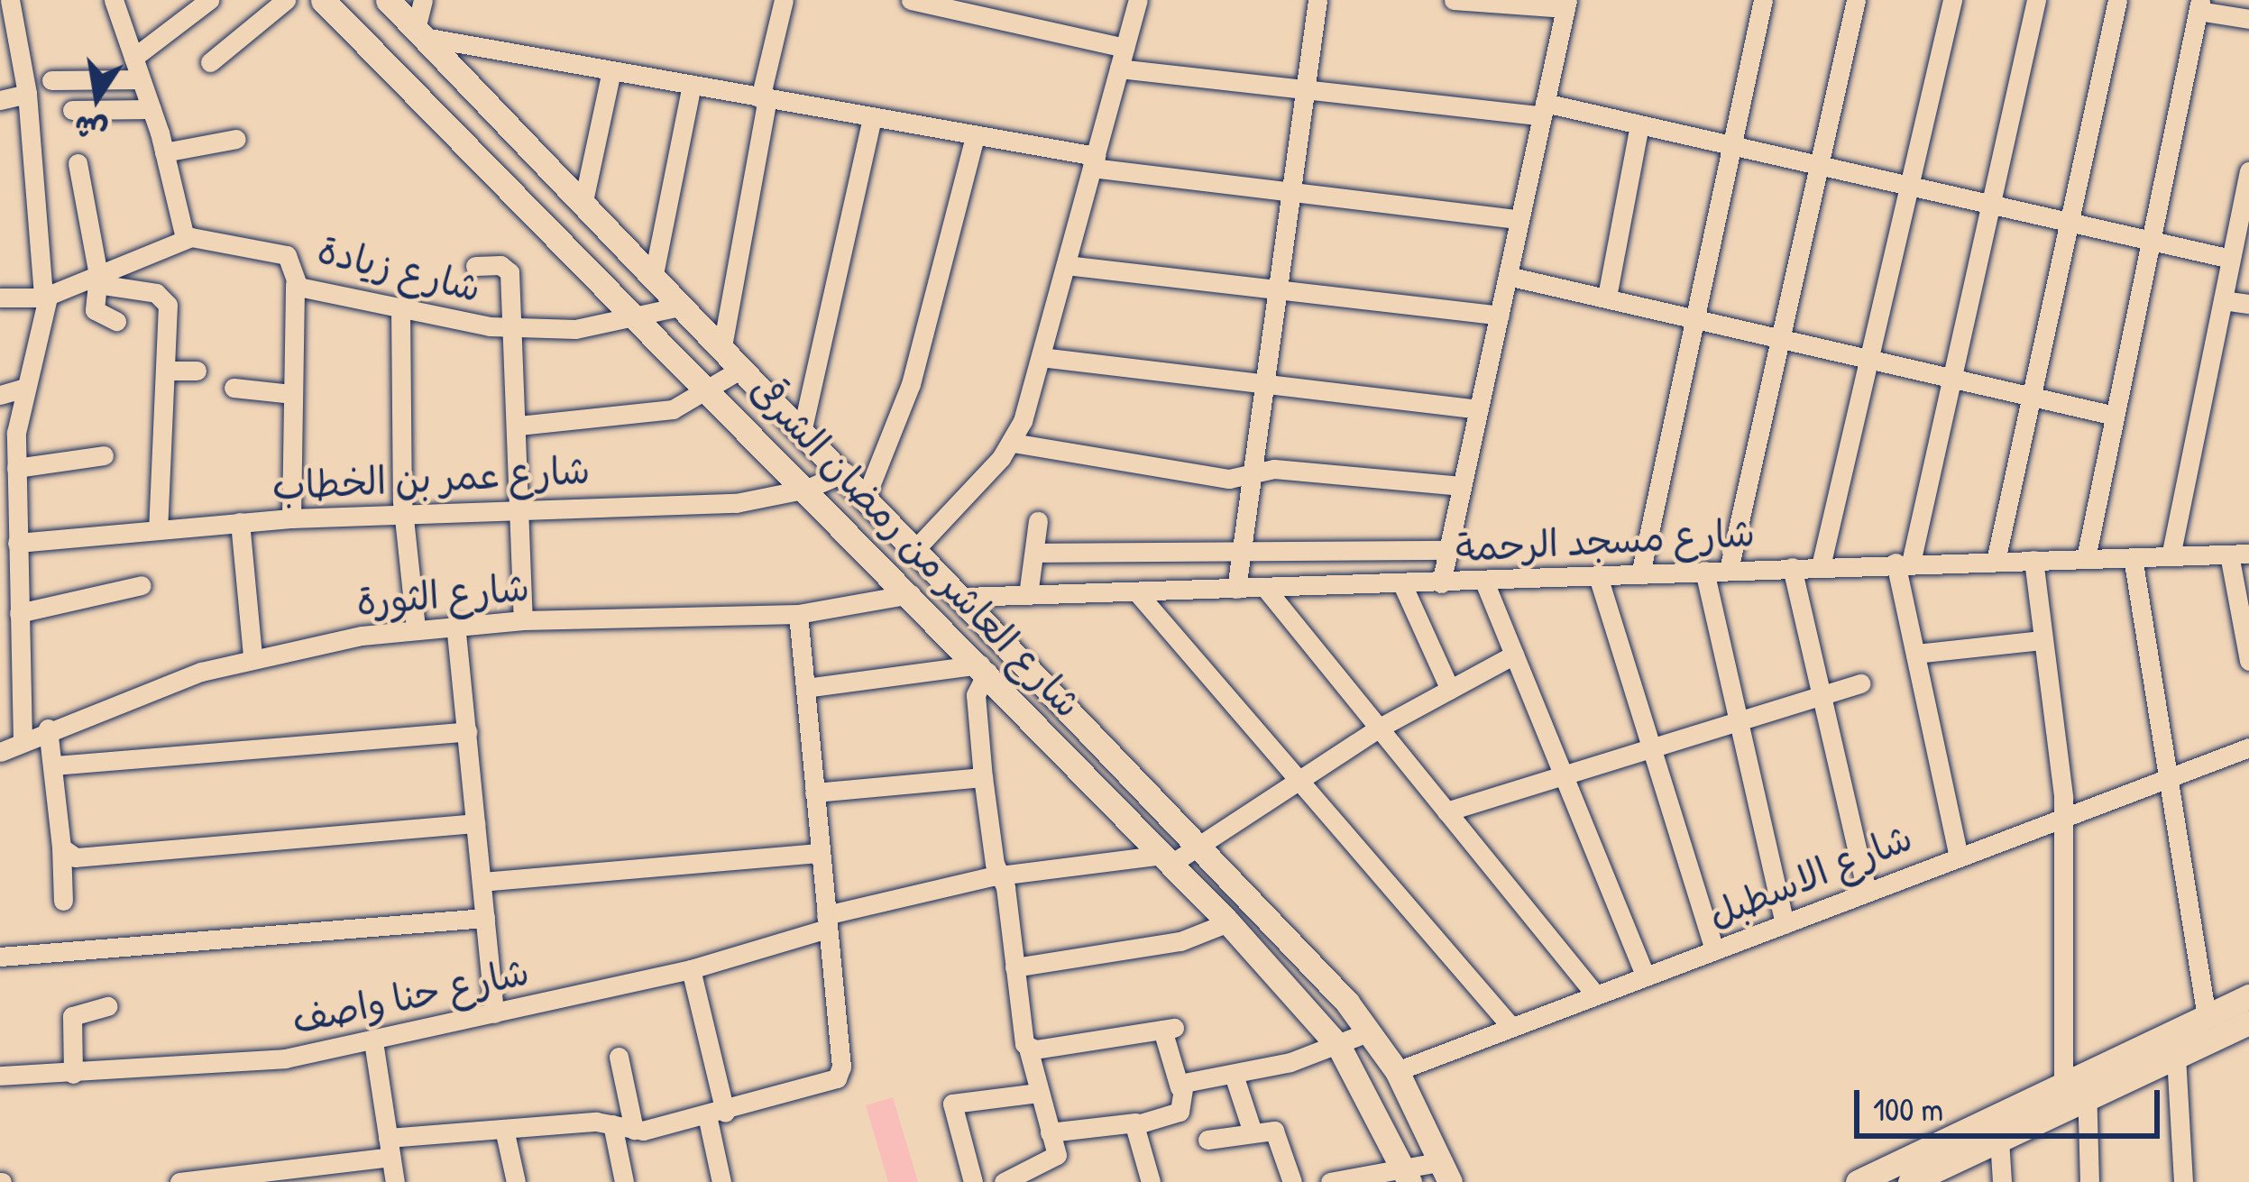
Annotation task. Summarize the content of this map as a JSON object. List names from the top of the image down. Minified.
{"streets":{"street":["شارع زيادة","شارع عمر بن الخطاب","شارع مسجد الرحمة","شارع العاشر من رمضان الشرقى","شارع الثورة","شارع الاسطبل","شارع حنا واصف"]},"crossings":[["شارع زيادة","شارع العاشر من رمضان الشرقى"],["شارع عمر بن الخطاب","شارع العاشر من رمضان الشرقى"],["شارع العاشر من رمضان الشرقى","شارع الثورة"],["شارع العاشر من رمضان الشرقى","شارع حنا واصف"]],"scale_bar":"100 m","north":"bottom"}
